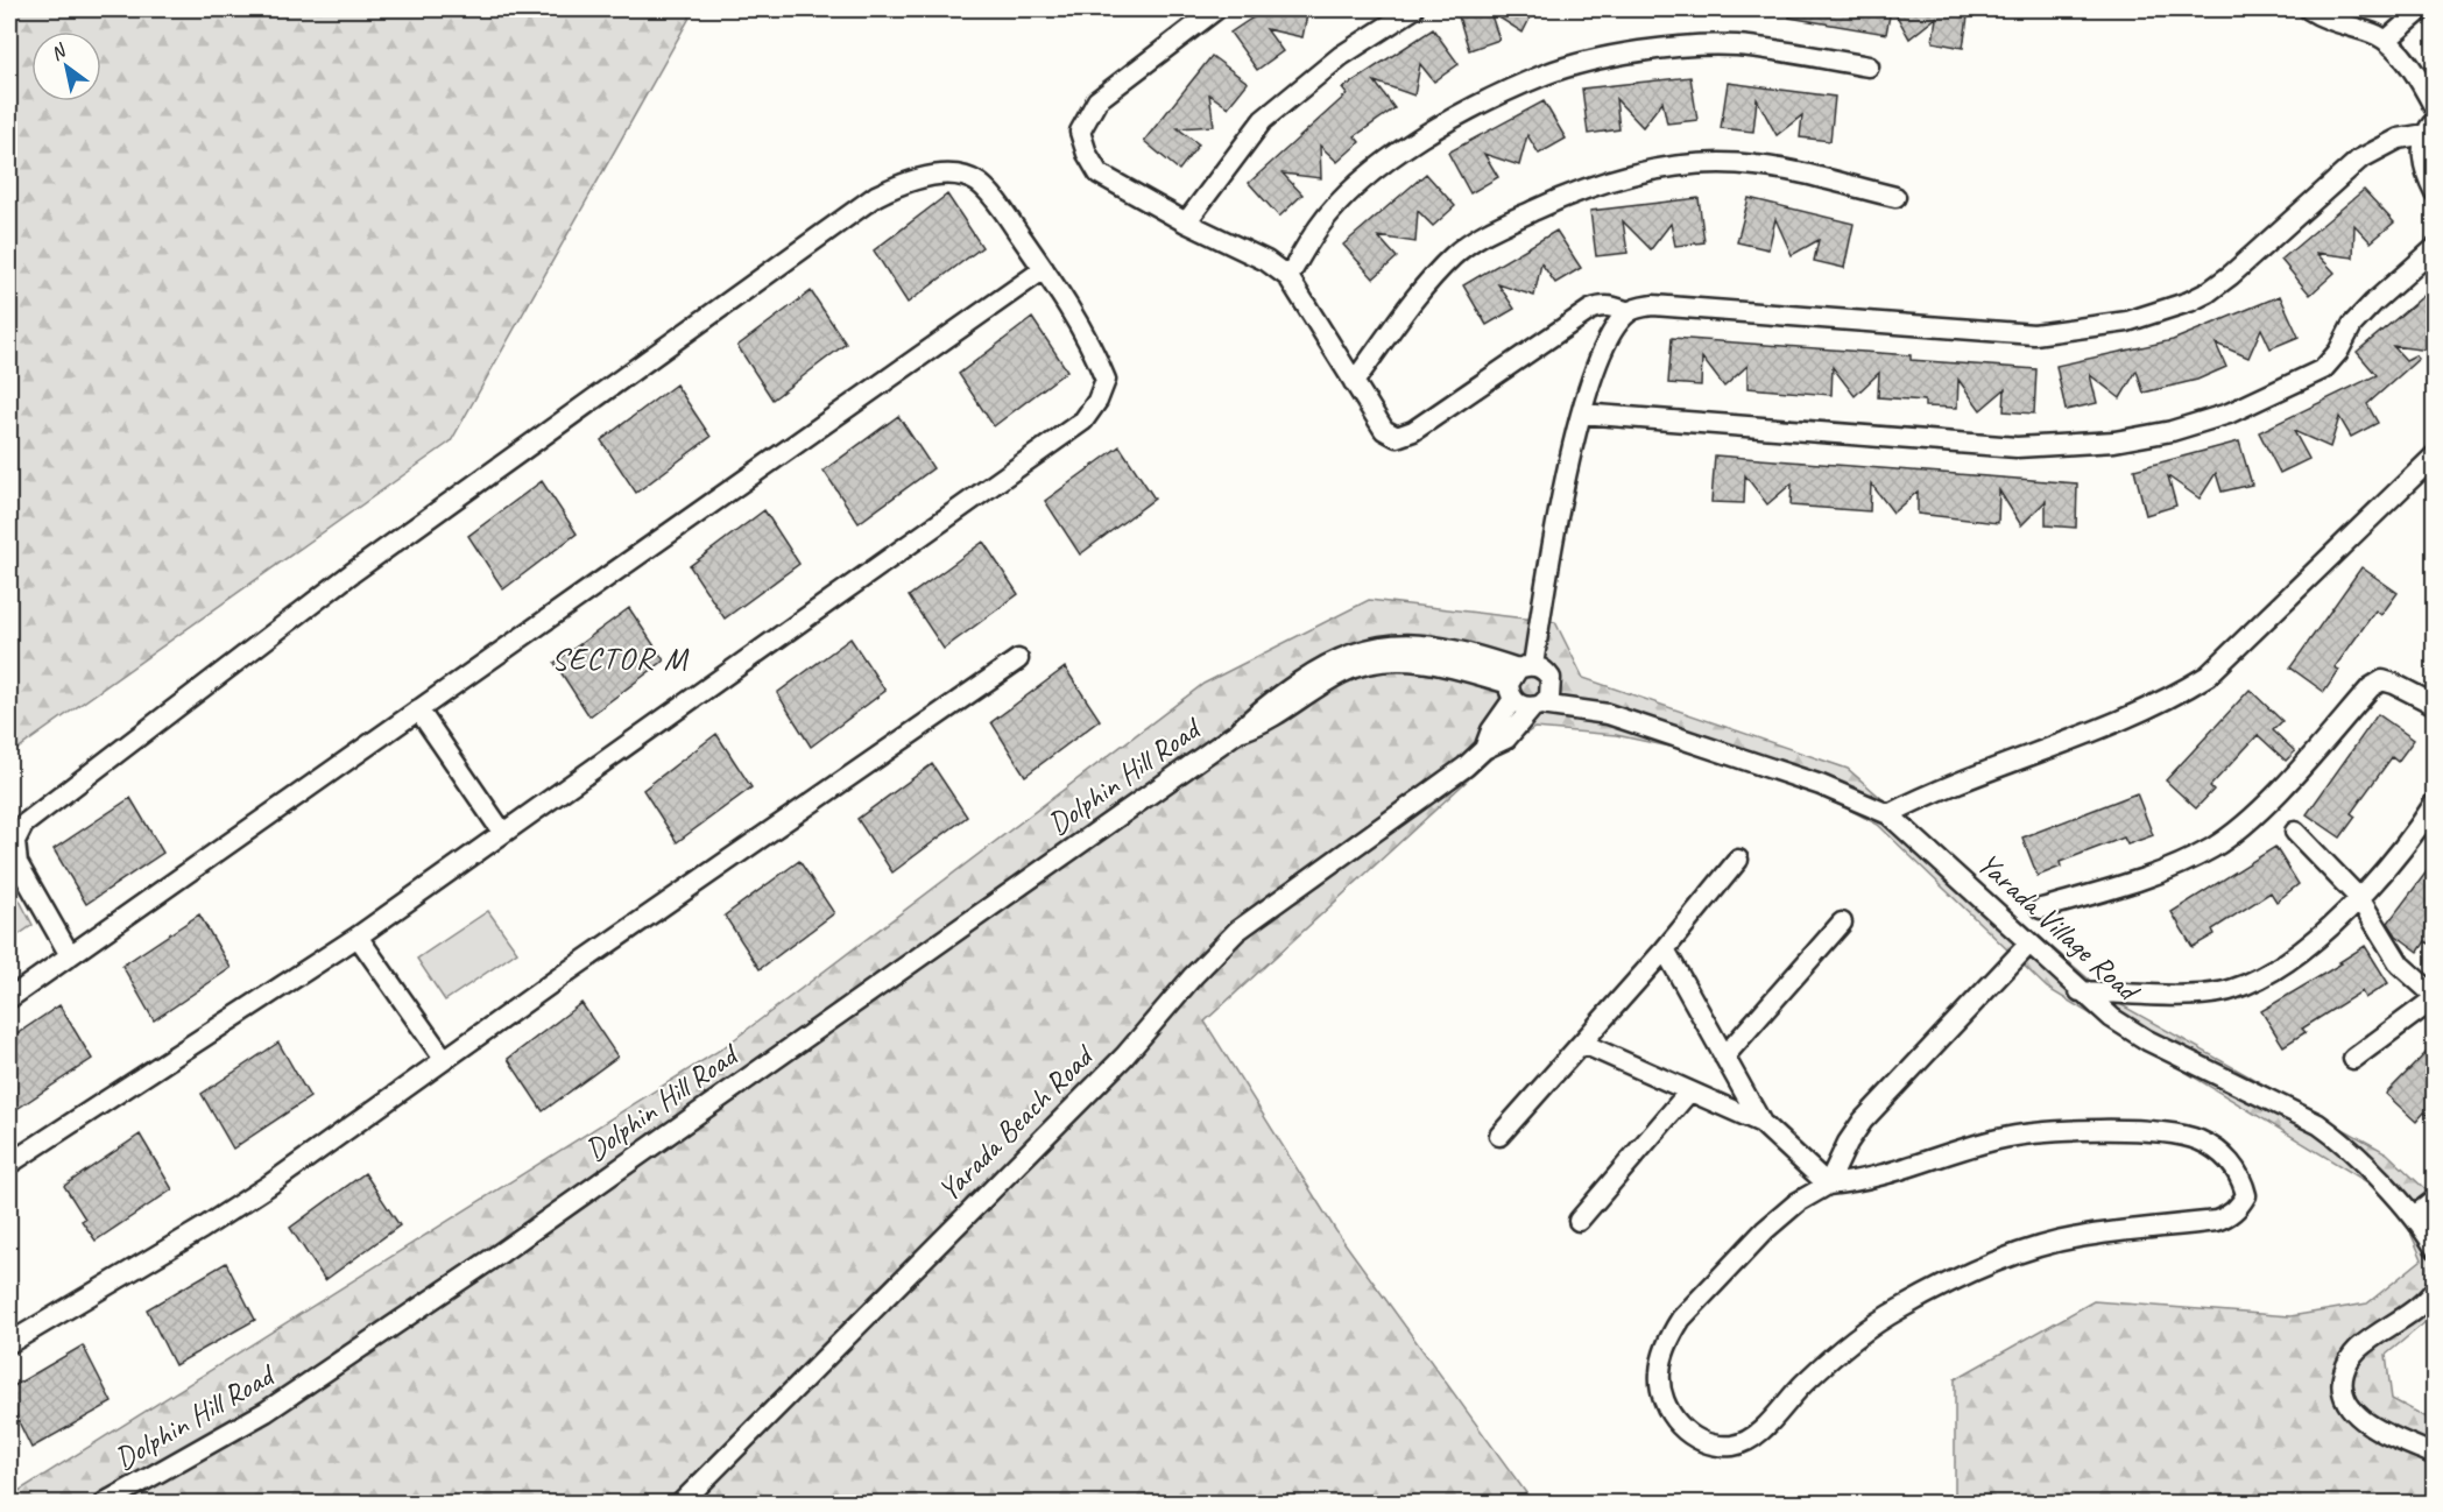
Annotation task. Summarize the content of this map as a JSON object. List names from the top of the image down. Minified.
{"streets":{"street":["Dolphin Hill Road","Yarada Village Road","Yarada Beach Road"]},"crossings":[["Dolphin Hill Road","Yarada Village Road"]],"districts":["SECTOR M"],"north":"top left"}
